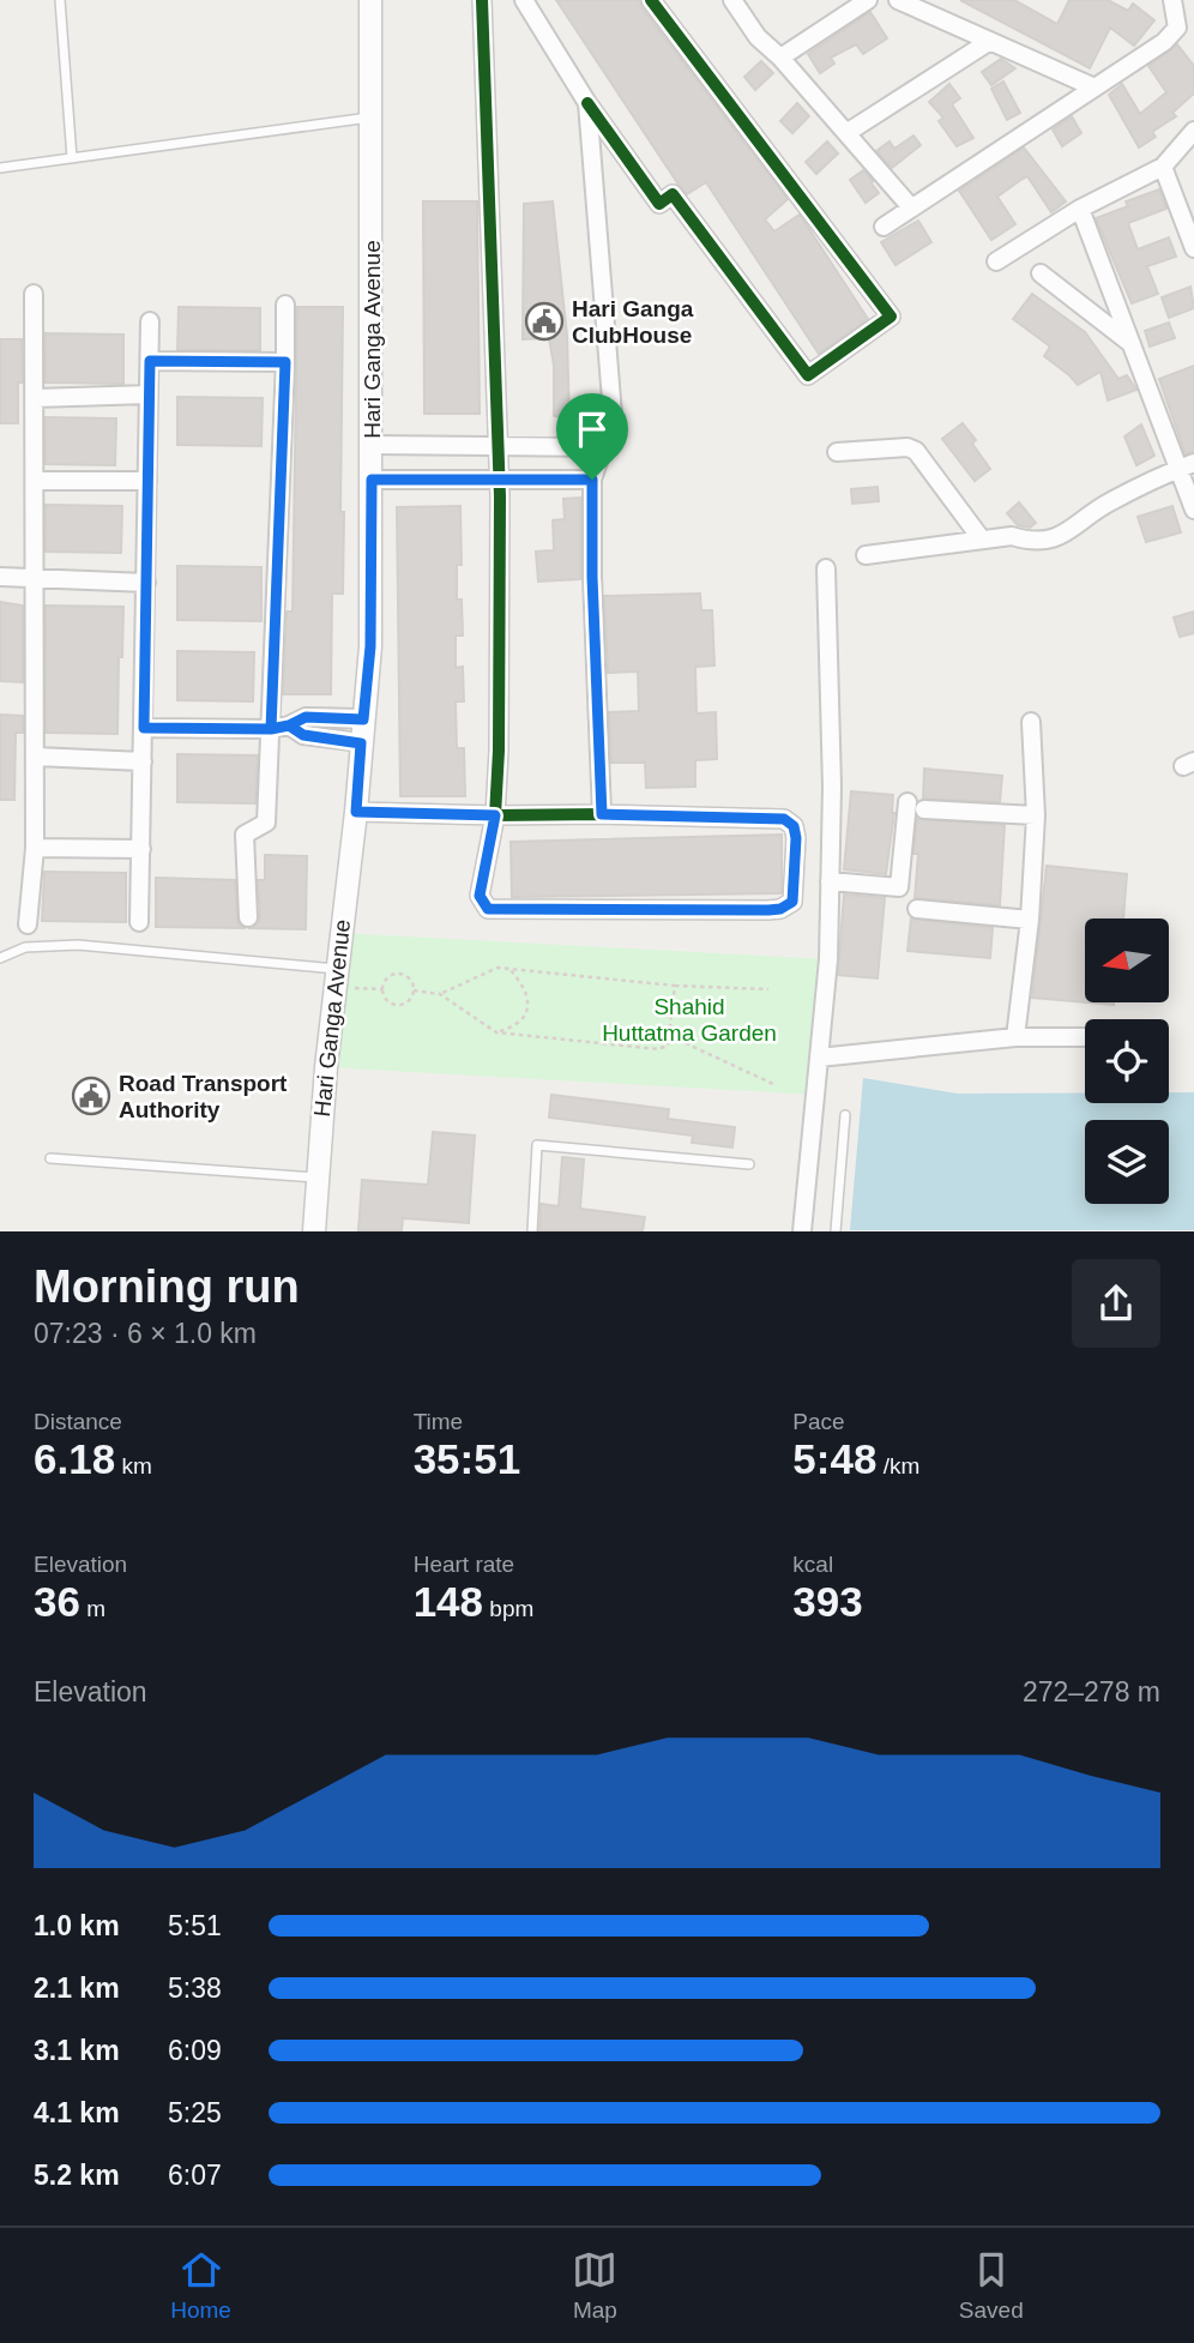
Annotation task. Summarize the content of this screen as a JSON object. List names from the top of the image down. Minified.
{"streets":{"street":["Hari Ganga Avenue"]},"parks":["Shahid Huttatma Garden"],"places":{"public building":["Hari Ganga ClubHouse","Road Transport Authority"]},"north":"left","page":{"heading":["Morning run","07:23 · 6 × 1.0 km"],"stats":[["Distance","6.18 km"],["Time","35:51"],["Pace","5:48 /km"],["Elevation","36 m"],["Heart rate","148 bpm"],["kcal","393"]],"chart":["Elevation","272–278 m"],"list":[{"name":"1.0 km","note":"5:51"},{"name":"2.1 km","note":"5:38"},{"name":"3.1 km","note":"6:09"},{"name":"4.1 km","note":"5:25"},{"name":"5.2 km","note":"6:07"}],"tabs":["Home","Map","Saved"]}}
